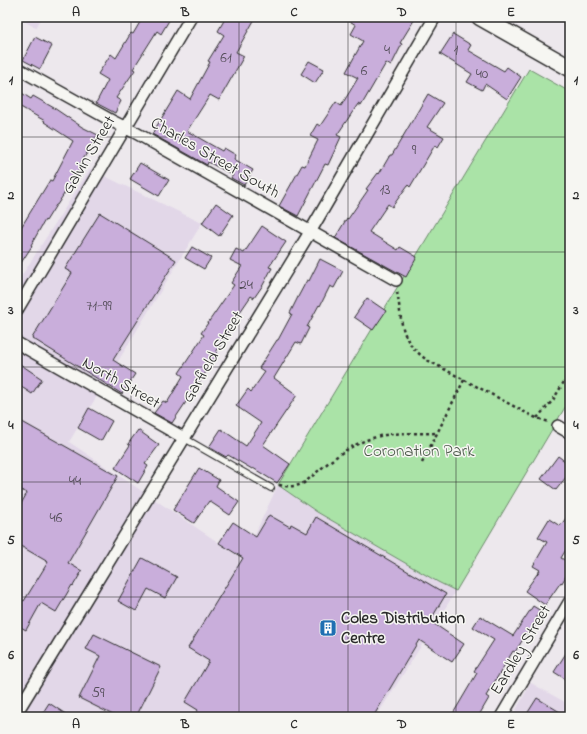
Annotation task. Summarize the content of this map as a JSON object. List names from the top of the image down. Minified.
{"streets":{"street":["Galvin Street","Charles Street South","Garfield Street","North Street","Eardley Street"]},"crossings":[["Galvin Street","Charles Street South"],["Charles Street South","Garfield Street"],["Garfield Street","North Street"]],"parks":["Coronation Park"],"places":{"building":["Coles Distribution Centre"]},"house_numbers":["4","1","61","6","40","9","13","24","71-99","44","46","59"],"grid":{"columns":["A","B","C","D","E"],"rows":["1","2","3","4","5","6"]}}
